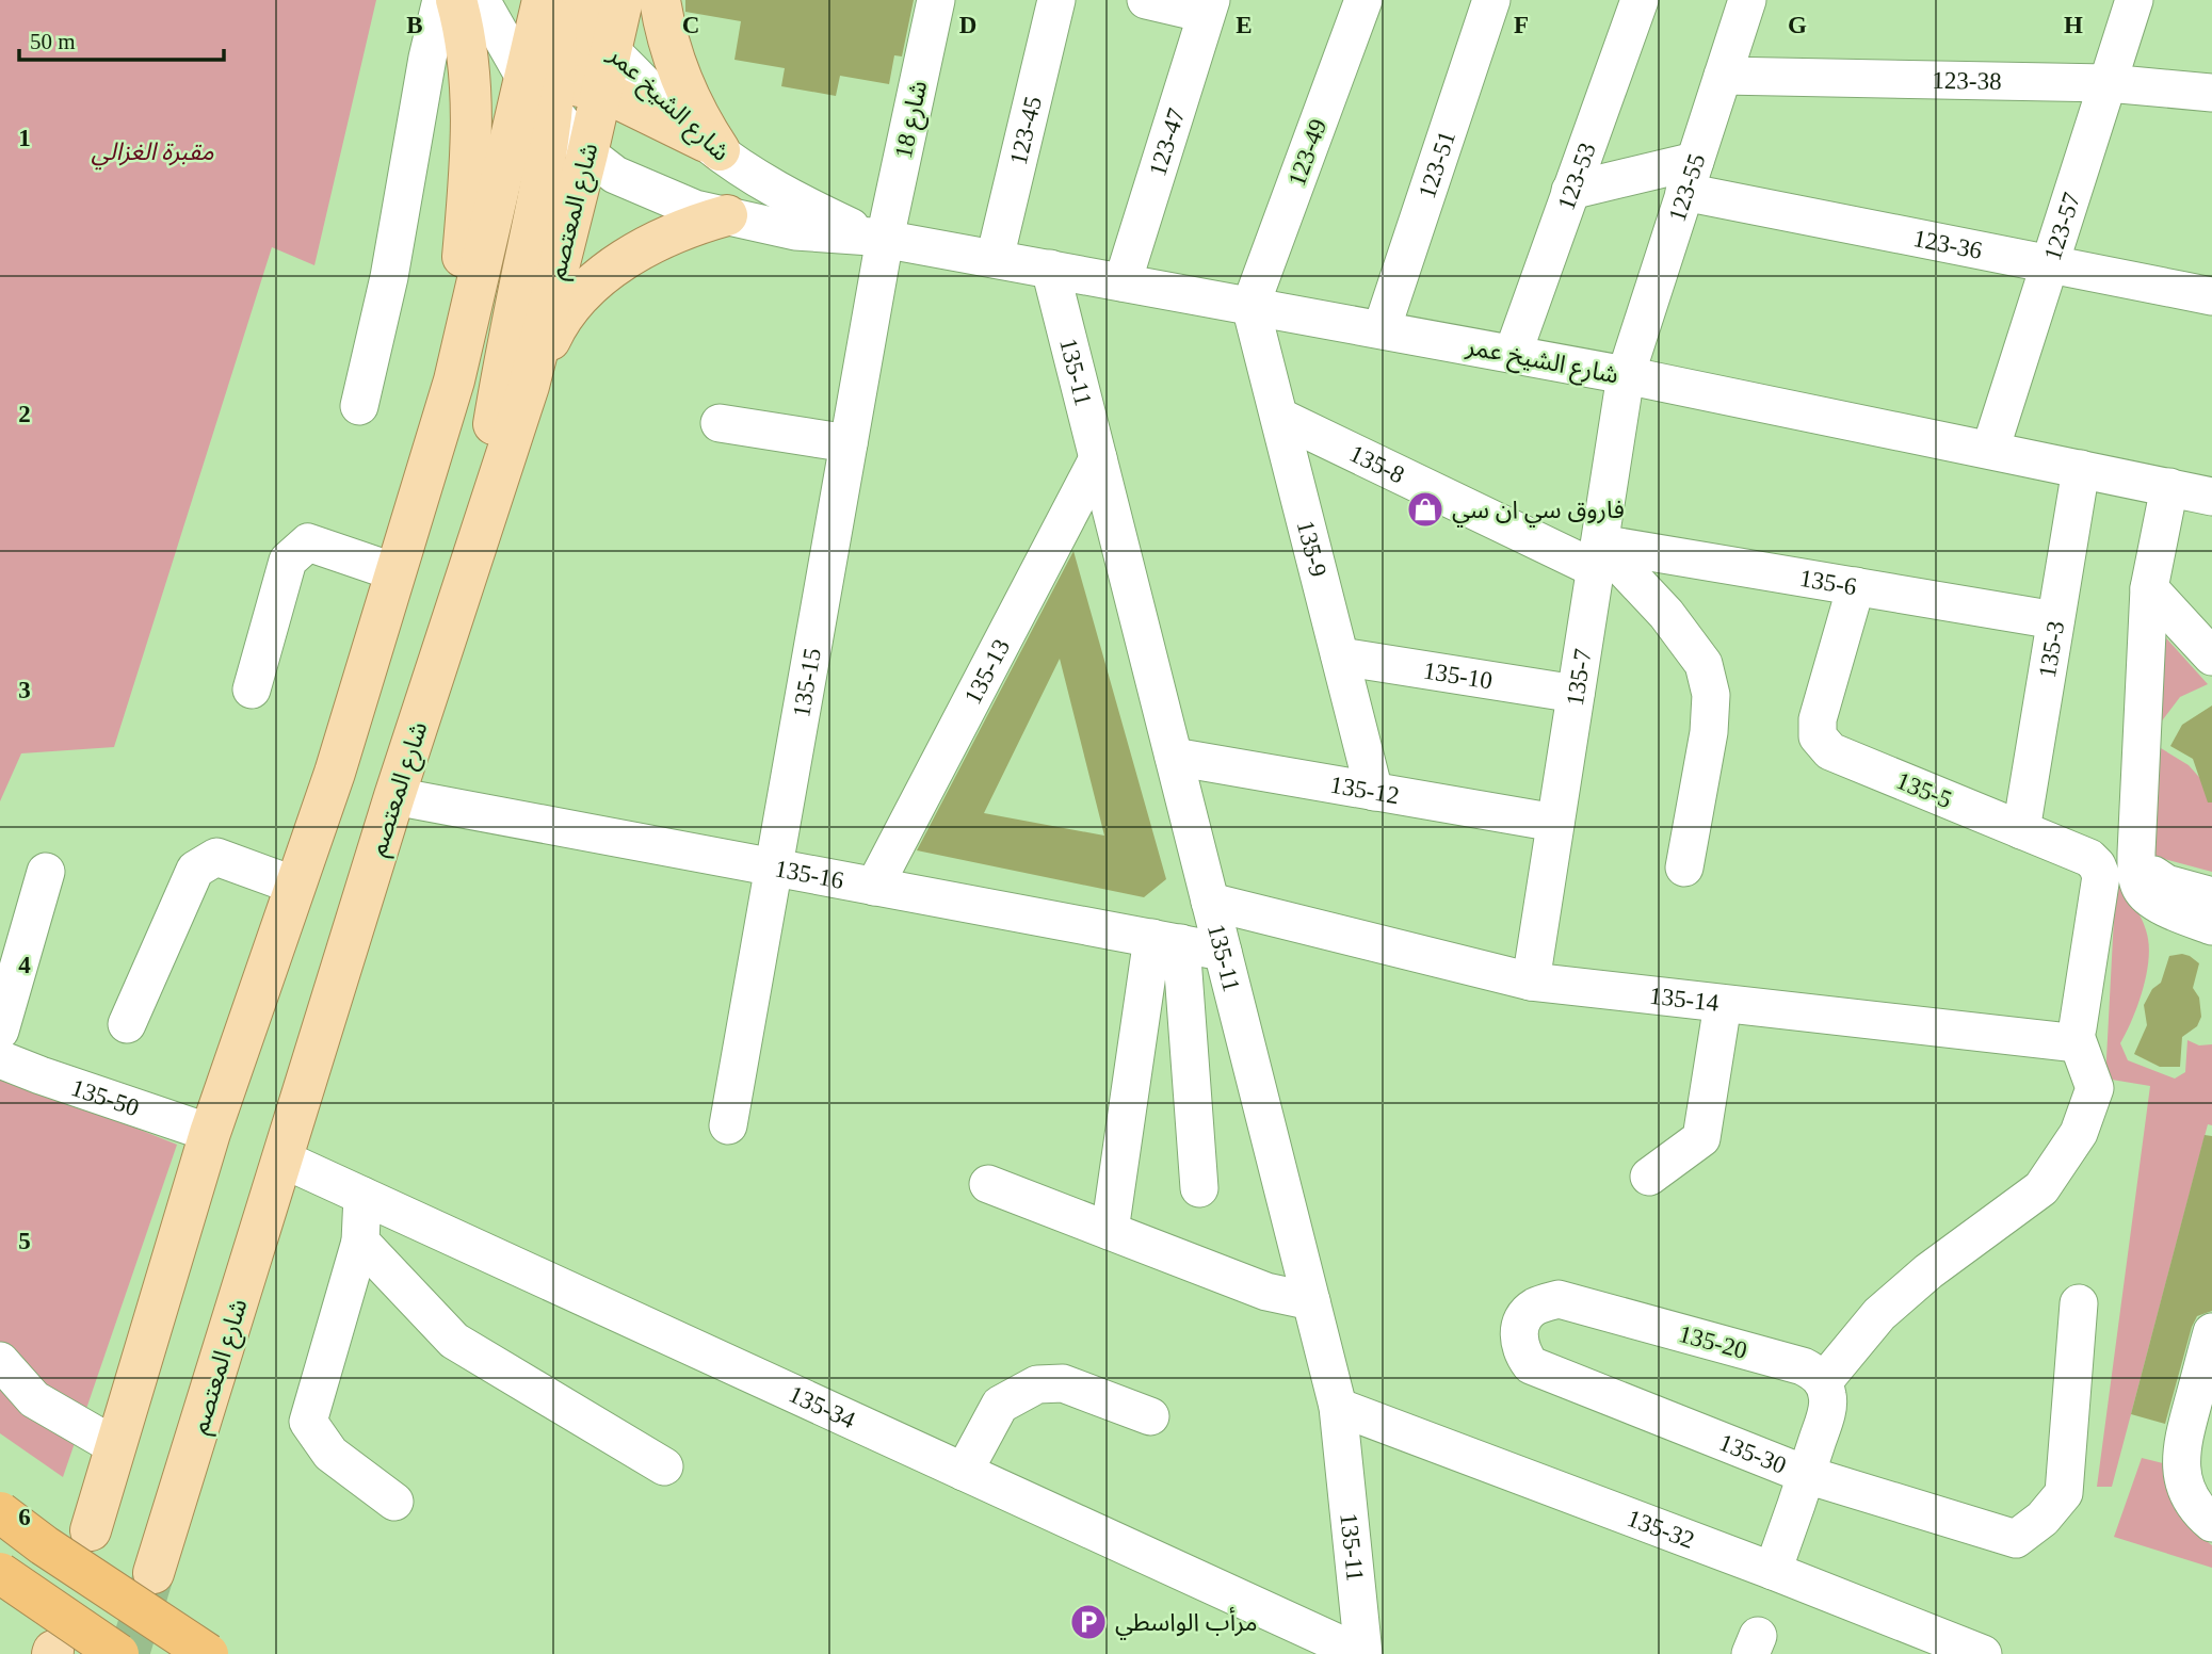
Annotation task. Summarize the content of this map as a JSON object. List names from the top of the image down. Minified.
{"streets":{"main road":["شارع المعتصم"],"street":["123-38","شارع الشيخ عمر","شارع 18","123-45","123-47","123-49","123-51","123-53","123-55","123-57","123-36","135-11","135-8","135-9","135-6","135-3","135-13","135-10","135-7","135-15","135-12","135-5","135-16","135-14","135-50","135-20","135-34","135-30","135-32"]},"crossings":[["123-38","123-55"],["123-38","123-57"],["شارع الشيخ عمر","شارع 18"],["شارع الشيخ عمر","123-45"],["شارع الشيخ عمر","123-47"],["شارع الشيخ عمر","123-49"],["شارع الشيخ عمر","123-51"],["شارع الشيخ عمر","123-53"],["شارع الشيخ عمر","123-55"],["شارع الشيخ عمر","شارع المعتصم"],["شارع الشيخ عمر","123-57"],["شارع الشيخ عمر","135-11"],["شارع الشيخ عمر","135-9"],["شارع الشيخ عمر","135-3"],["شارع الشيخ عمر","135-7"],["شارع الشيخ عمر","135-15"],["شارع 18","135-15"],["123-49","135-9"],["123-55","123-36"],["123-55","135-7"],["شارع المعتصم","135-16"],["شارع المعتصم","135-34"],["123-57","123-36"],["135-11","135-13"],["135-11","135-12"],["135-11","135-16"],["135-11","135-14"],["135-11","135-34"],["135-11","135-32"],["135-8","135-9"],["135-8","135-6"],["135-8","135-7"],["135-9","135-10"],["135-9","135-12"],["135-6","135-3"],["135-6","135-7"],["135-6","135-5"],["135-3","135-5"],["135-13","135-16"],["135-10","135-7"],["135-7","135-12"],["135-7","135-14"],["135-15","135-16"],["135-5","135-14"],["135-20","135-30"]],"parks":["مقبرة الغزالي"],"places":{"shop":["فاروق سي ان سي"],"parking":["مرأب الواسطي"]},"scale_bar":"50 m","grid":{"columns":["B","C","D","E","F","G","H"],"rows":["1","2","3","4","5","6"]}}
